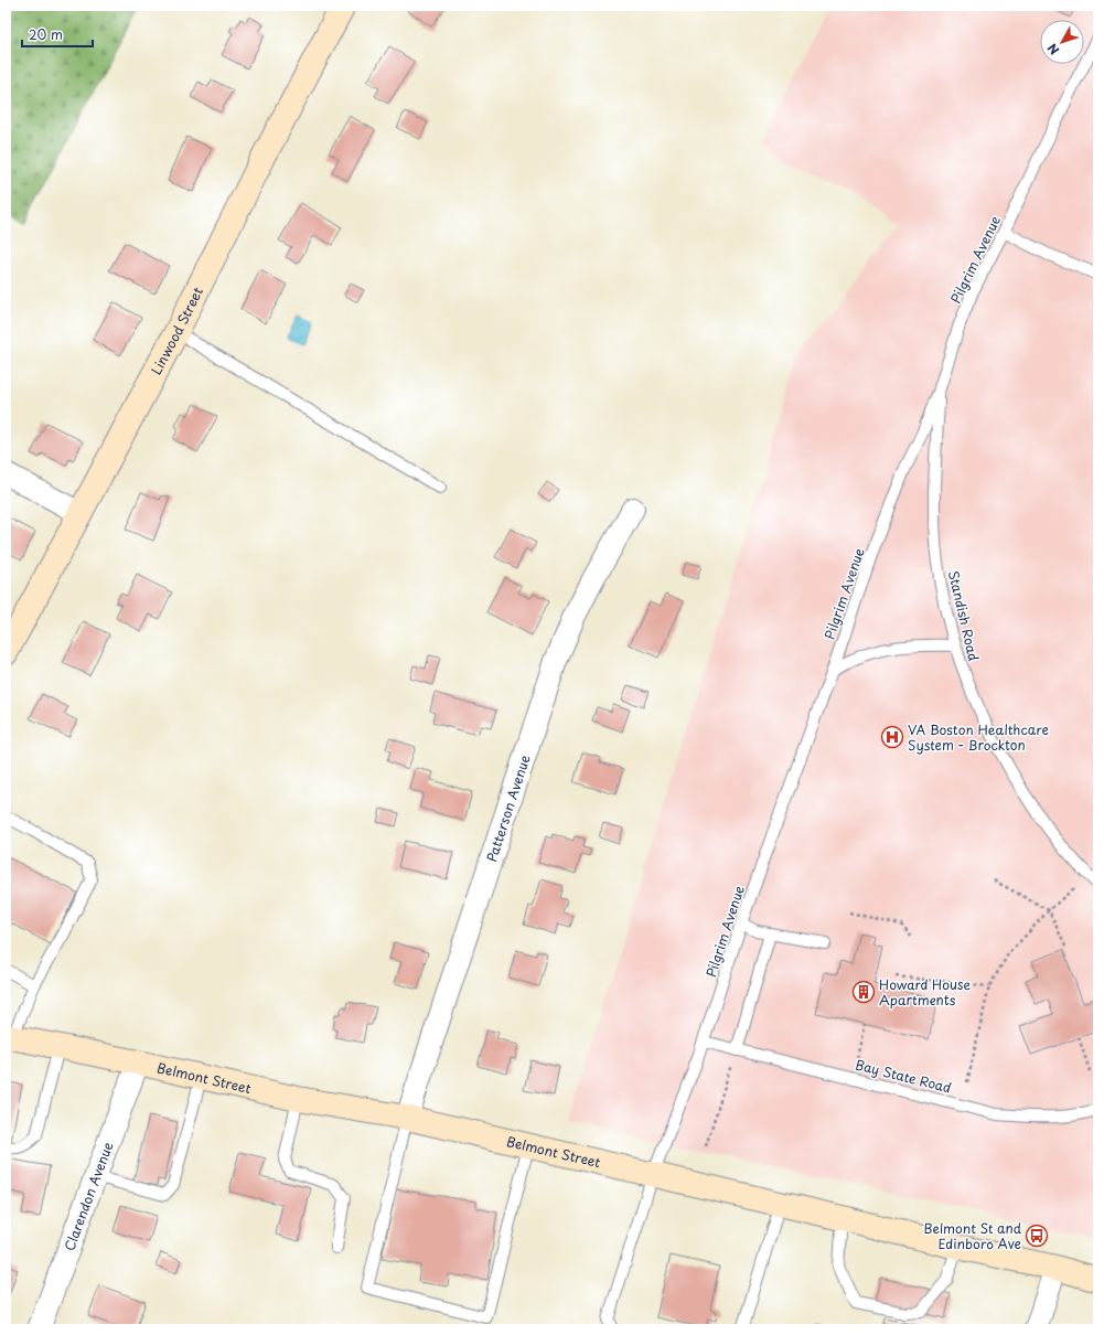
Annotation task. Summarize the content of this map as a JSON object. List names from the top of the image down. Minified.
{"streets":{"main road":["Linwood Street","Belmont Street"],"street":["Patterson Avenue","Clarendon Avenue"],"lane":["Pilgrim Avenue","Standish Road","Bay State Road"]},"crossings":[["Pilgrim Avenue","Standish Road"],["Pilgrim Avenue","Bay State Road"],["Pilgrim Avenue","Belmont Street"],["Patterson Avenue","Belmont Street"],["Belmont Street","Clarendon Avenue"]],"places":{"hospital":["VA Boston Healthcare System - Brockton"],"building":["Howard House Apartments"],"bus stop":["Belmont St and Edinboro Ave"]},"scale_bar":"20 m","north":"bottom left"}
